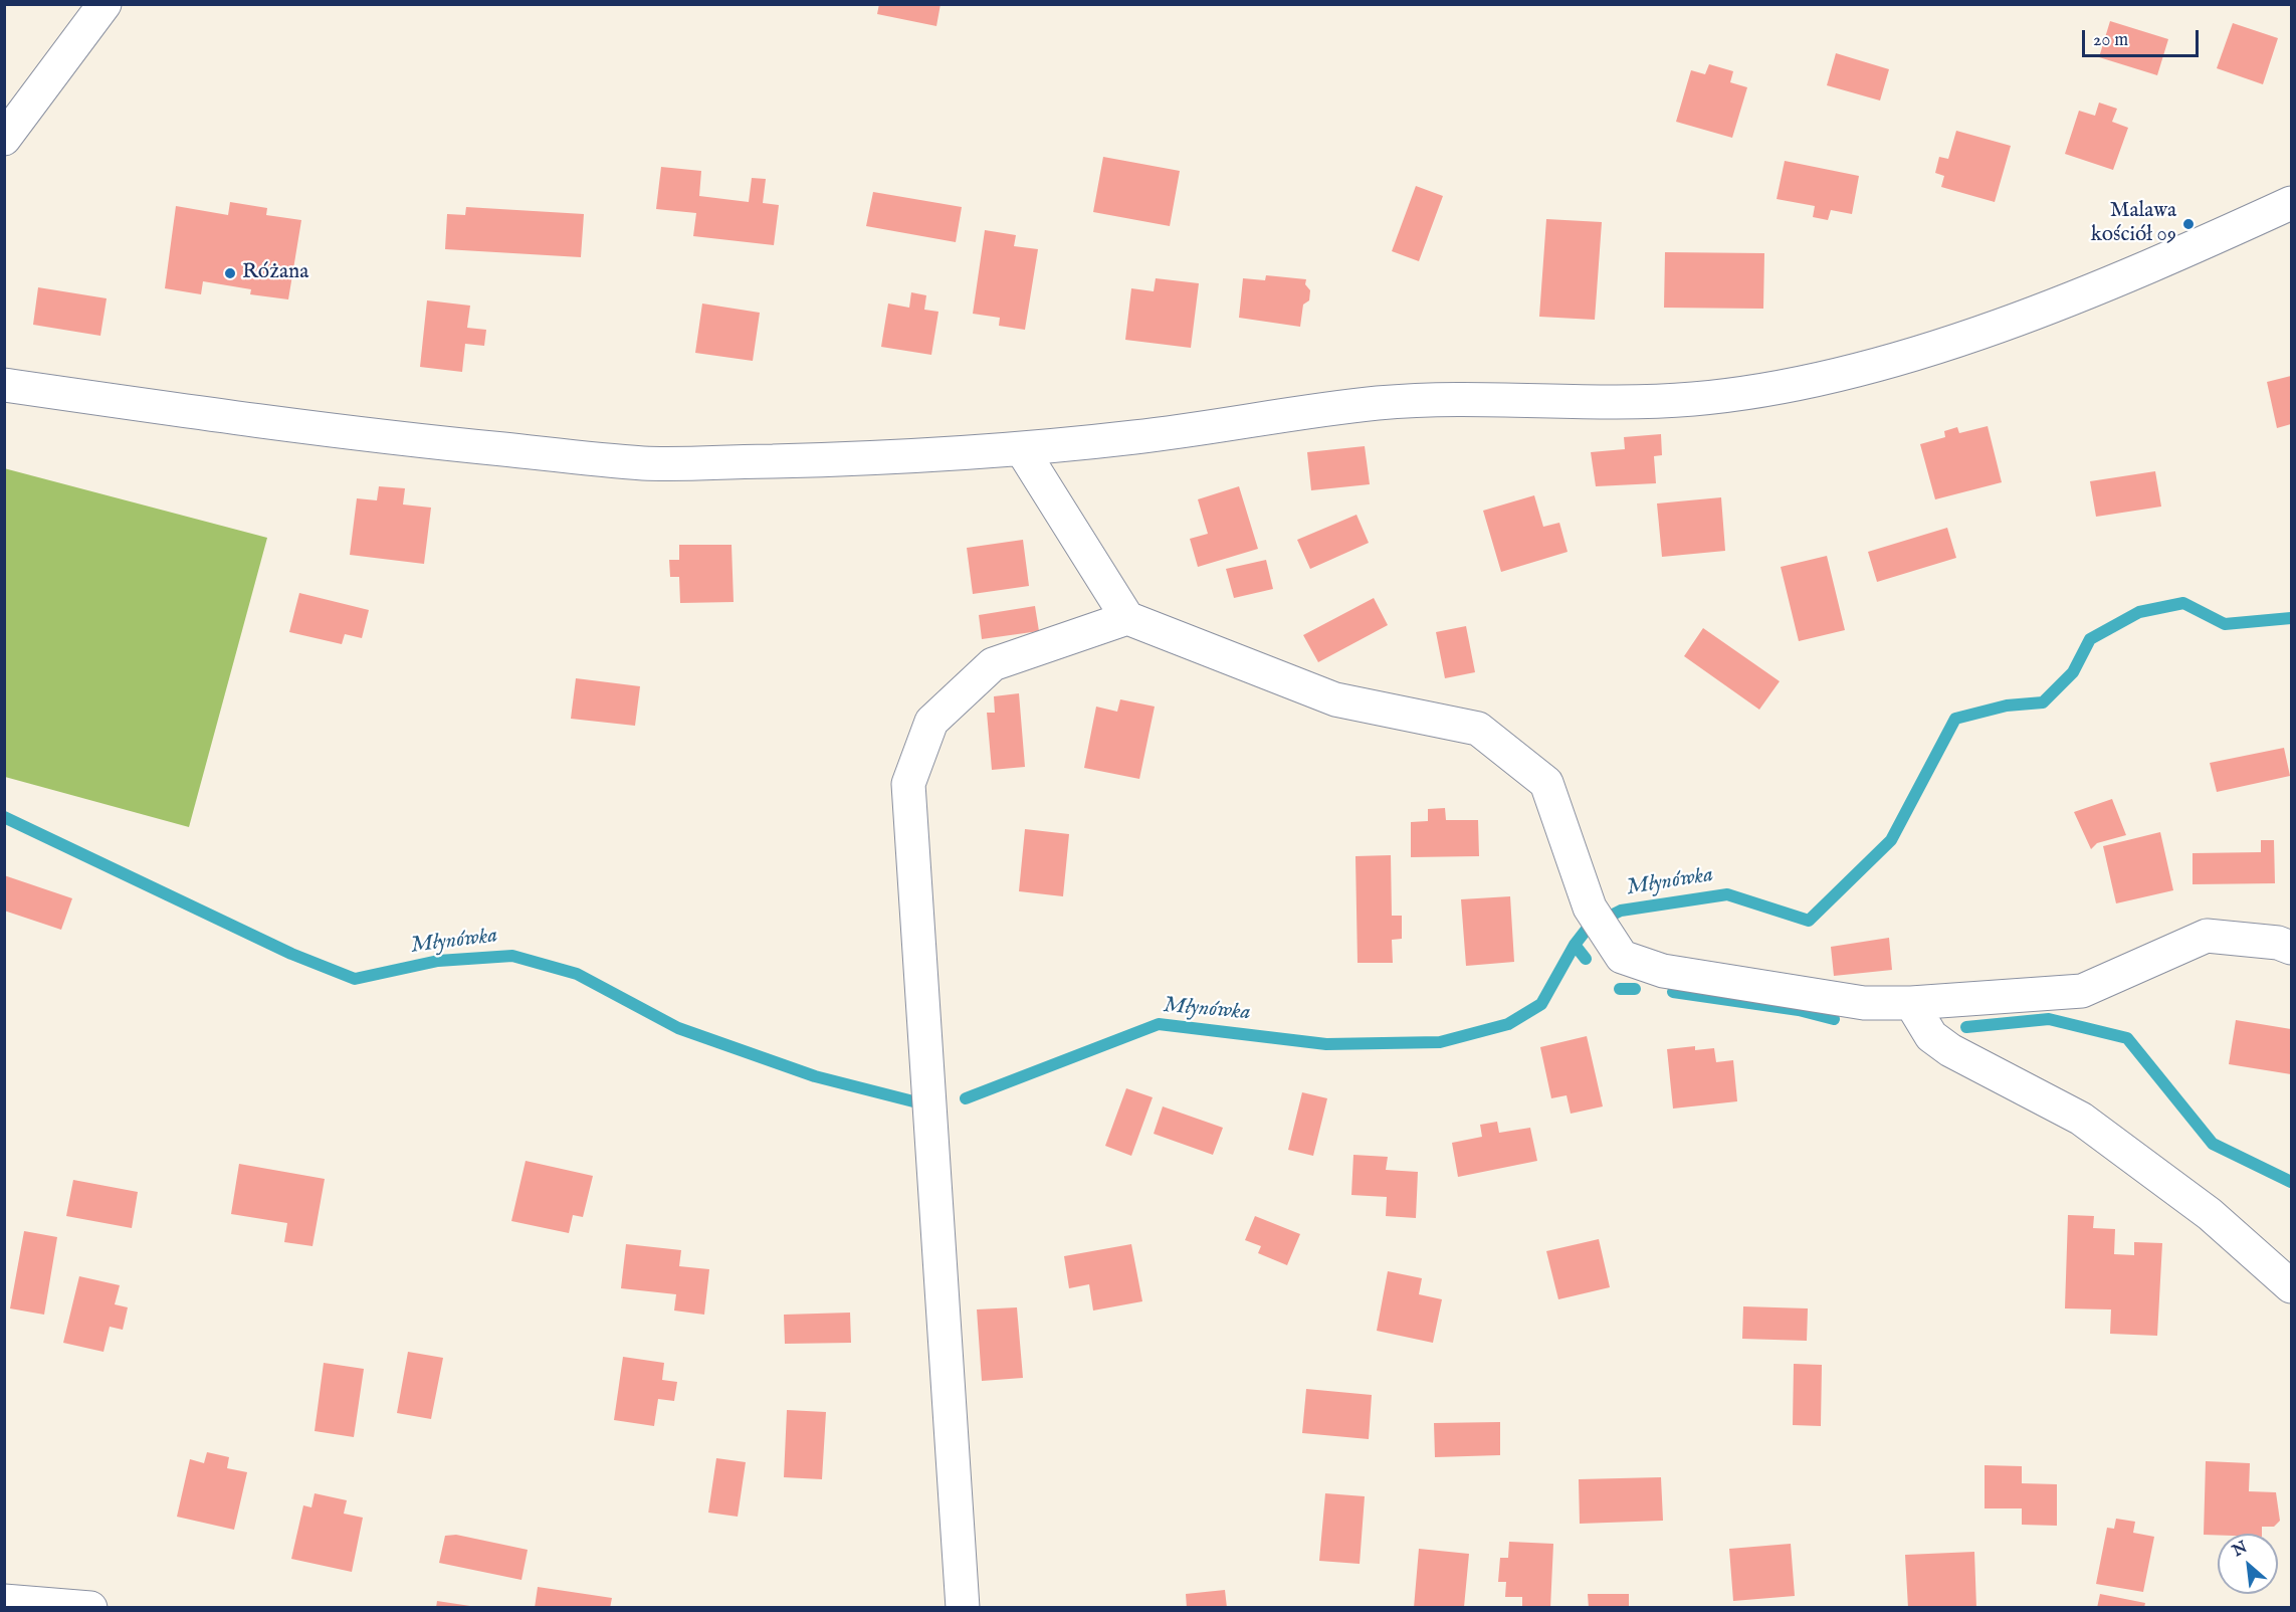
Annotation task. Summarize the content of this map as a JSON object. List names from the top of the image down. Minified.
{"water":["Młynówka"],"places":["Malawa kościół 09","Różana"],"scale_bar":"20 m","north":"top left"}
